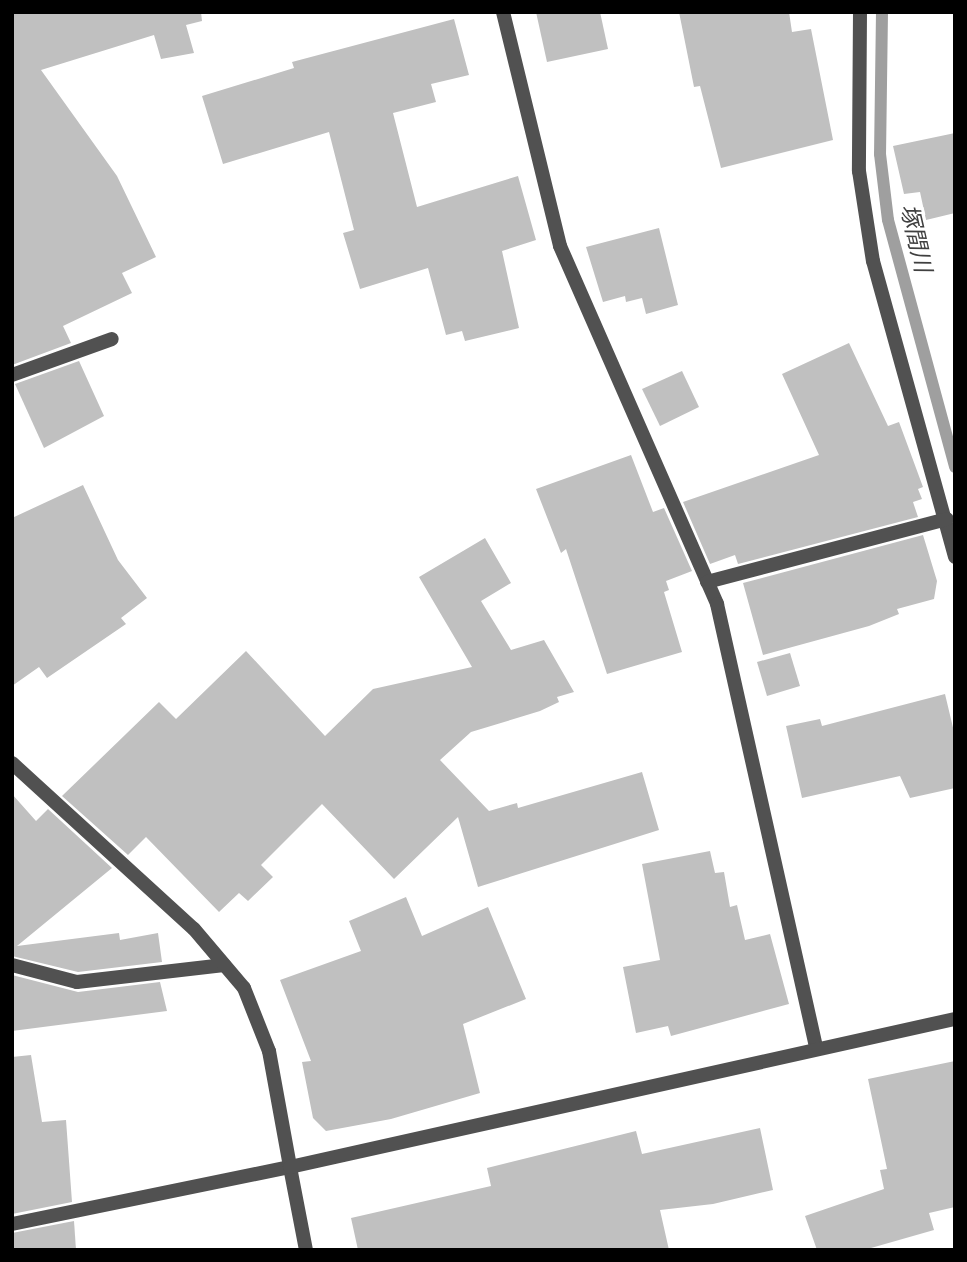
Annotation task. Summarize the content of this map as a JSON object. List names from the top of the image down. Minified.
{"water":["塚間川"]}
